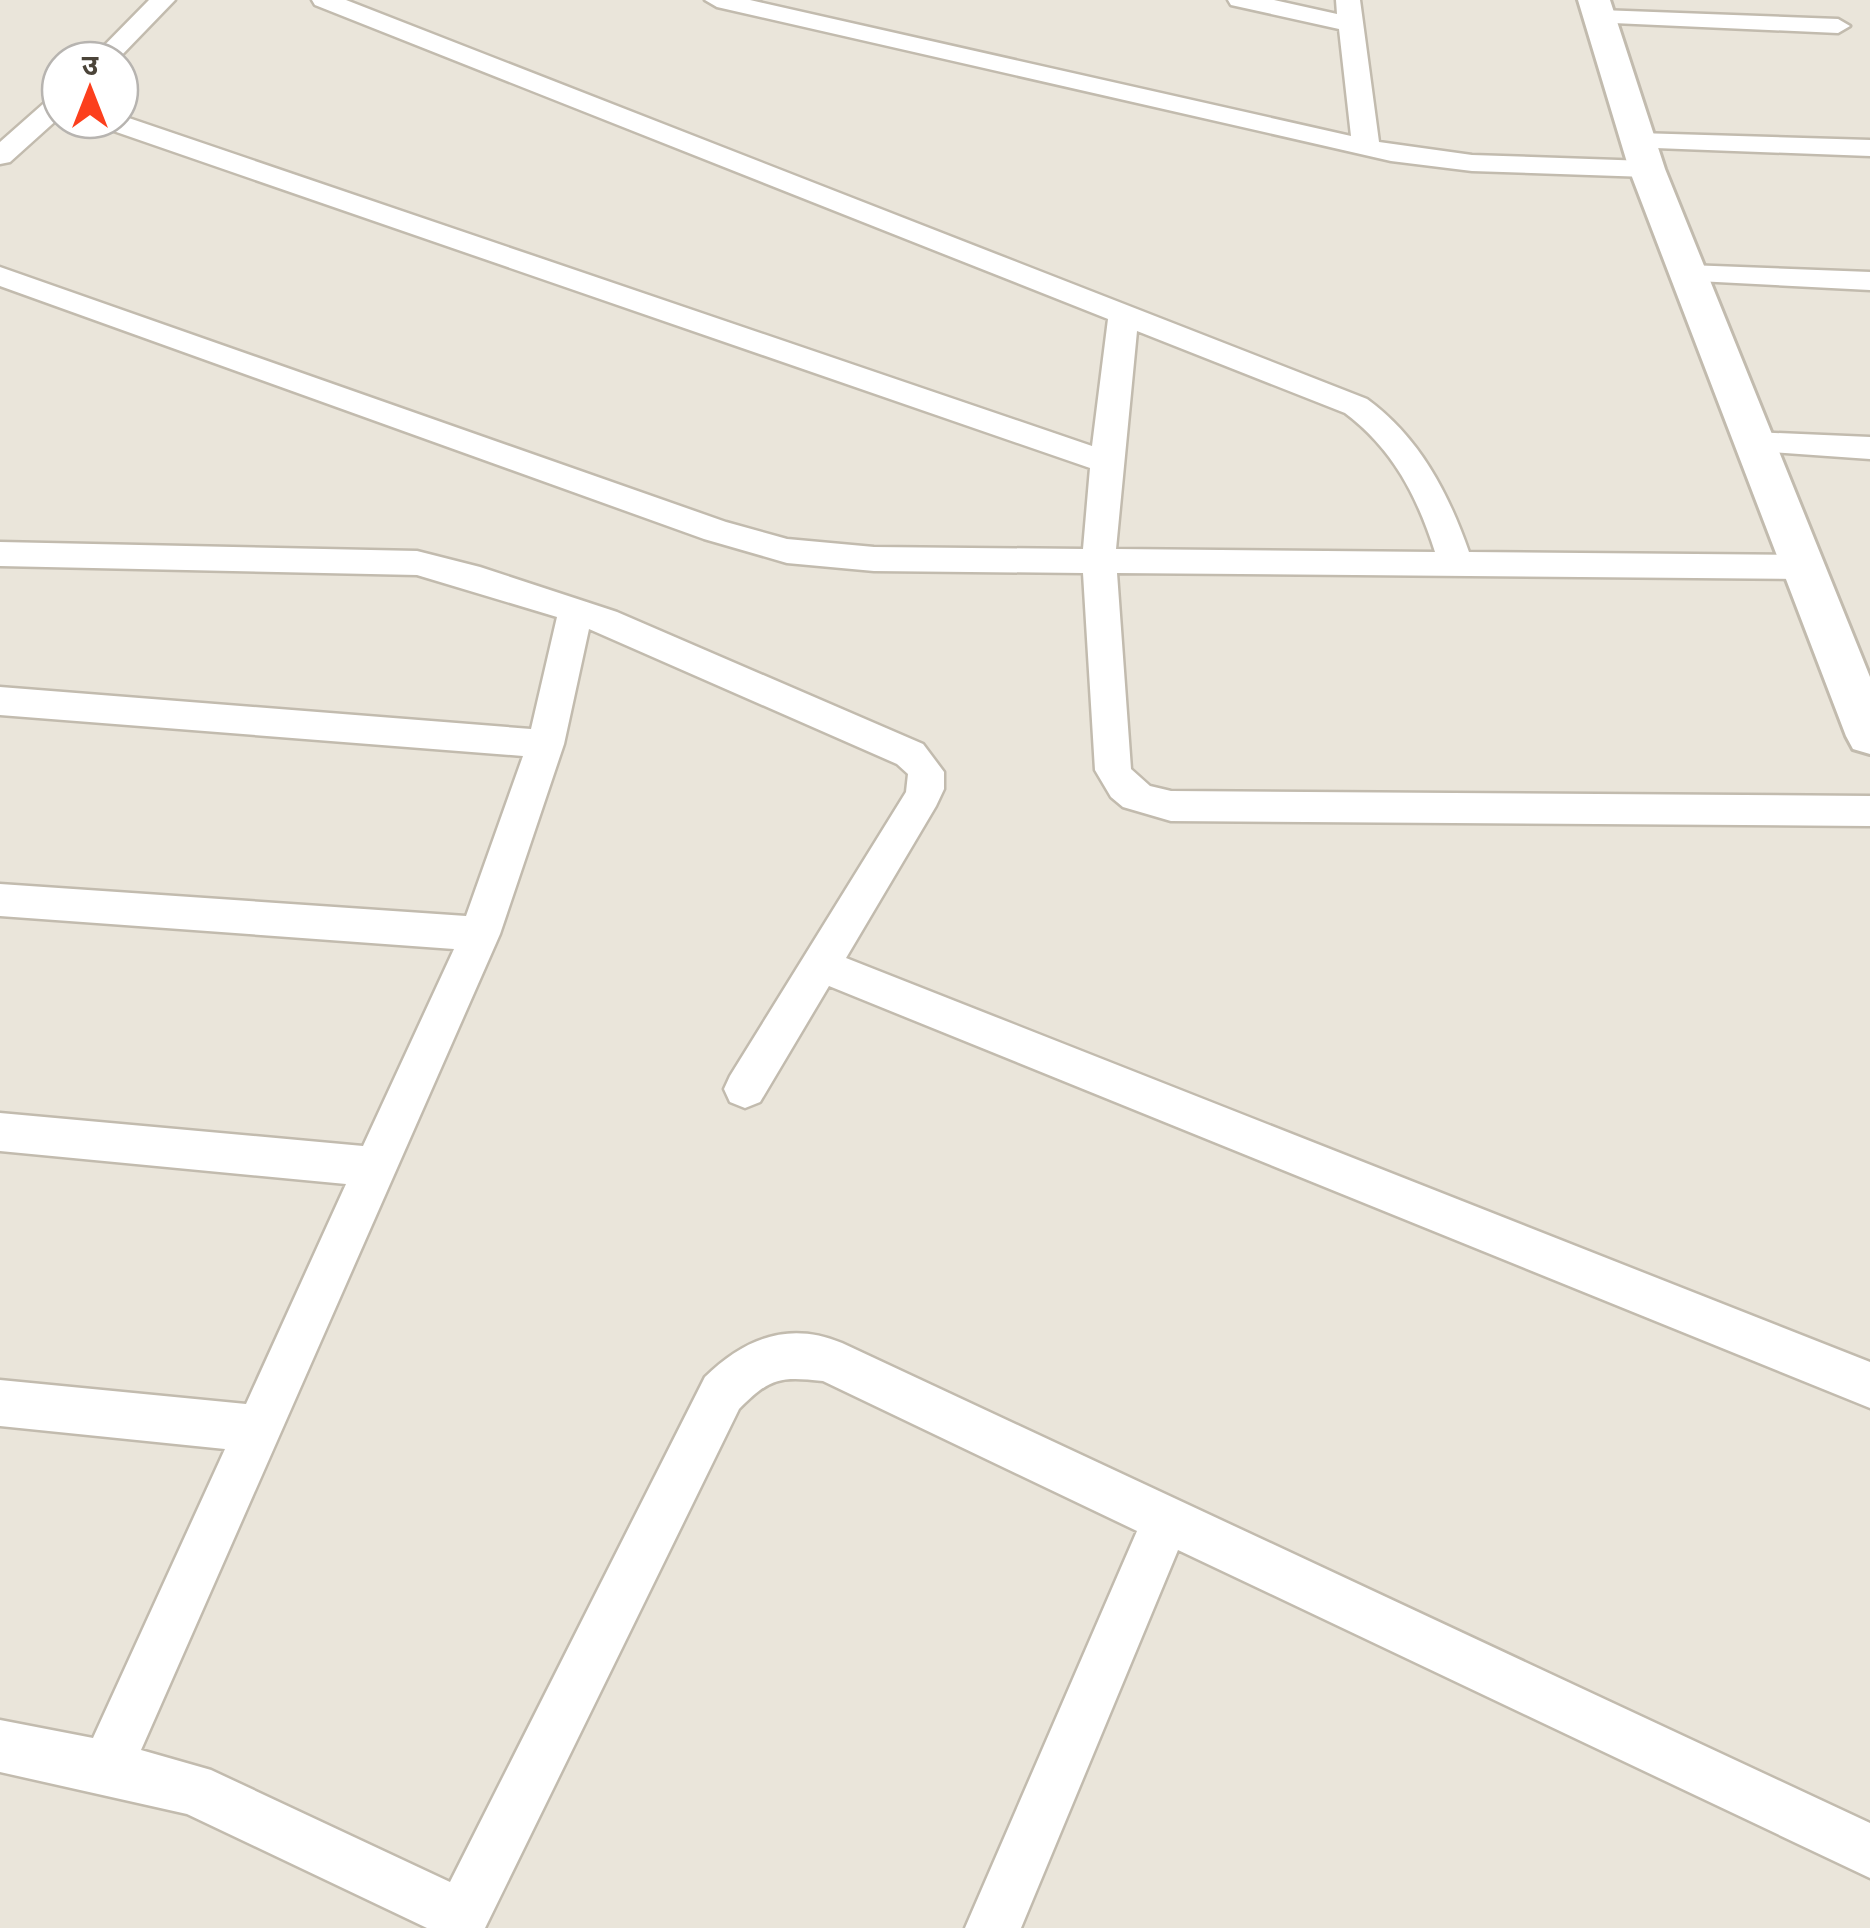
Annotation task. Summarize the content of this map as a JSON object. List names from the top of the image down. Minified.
{"north":"top"}
